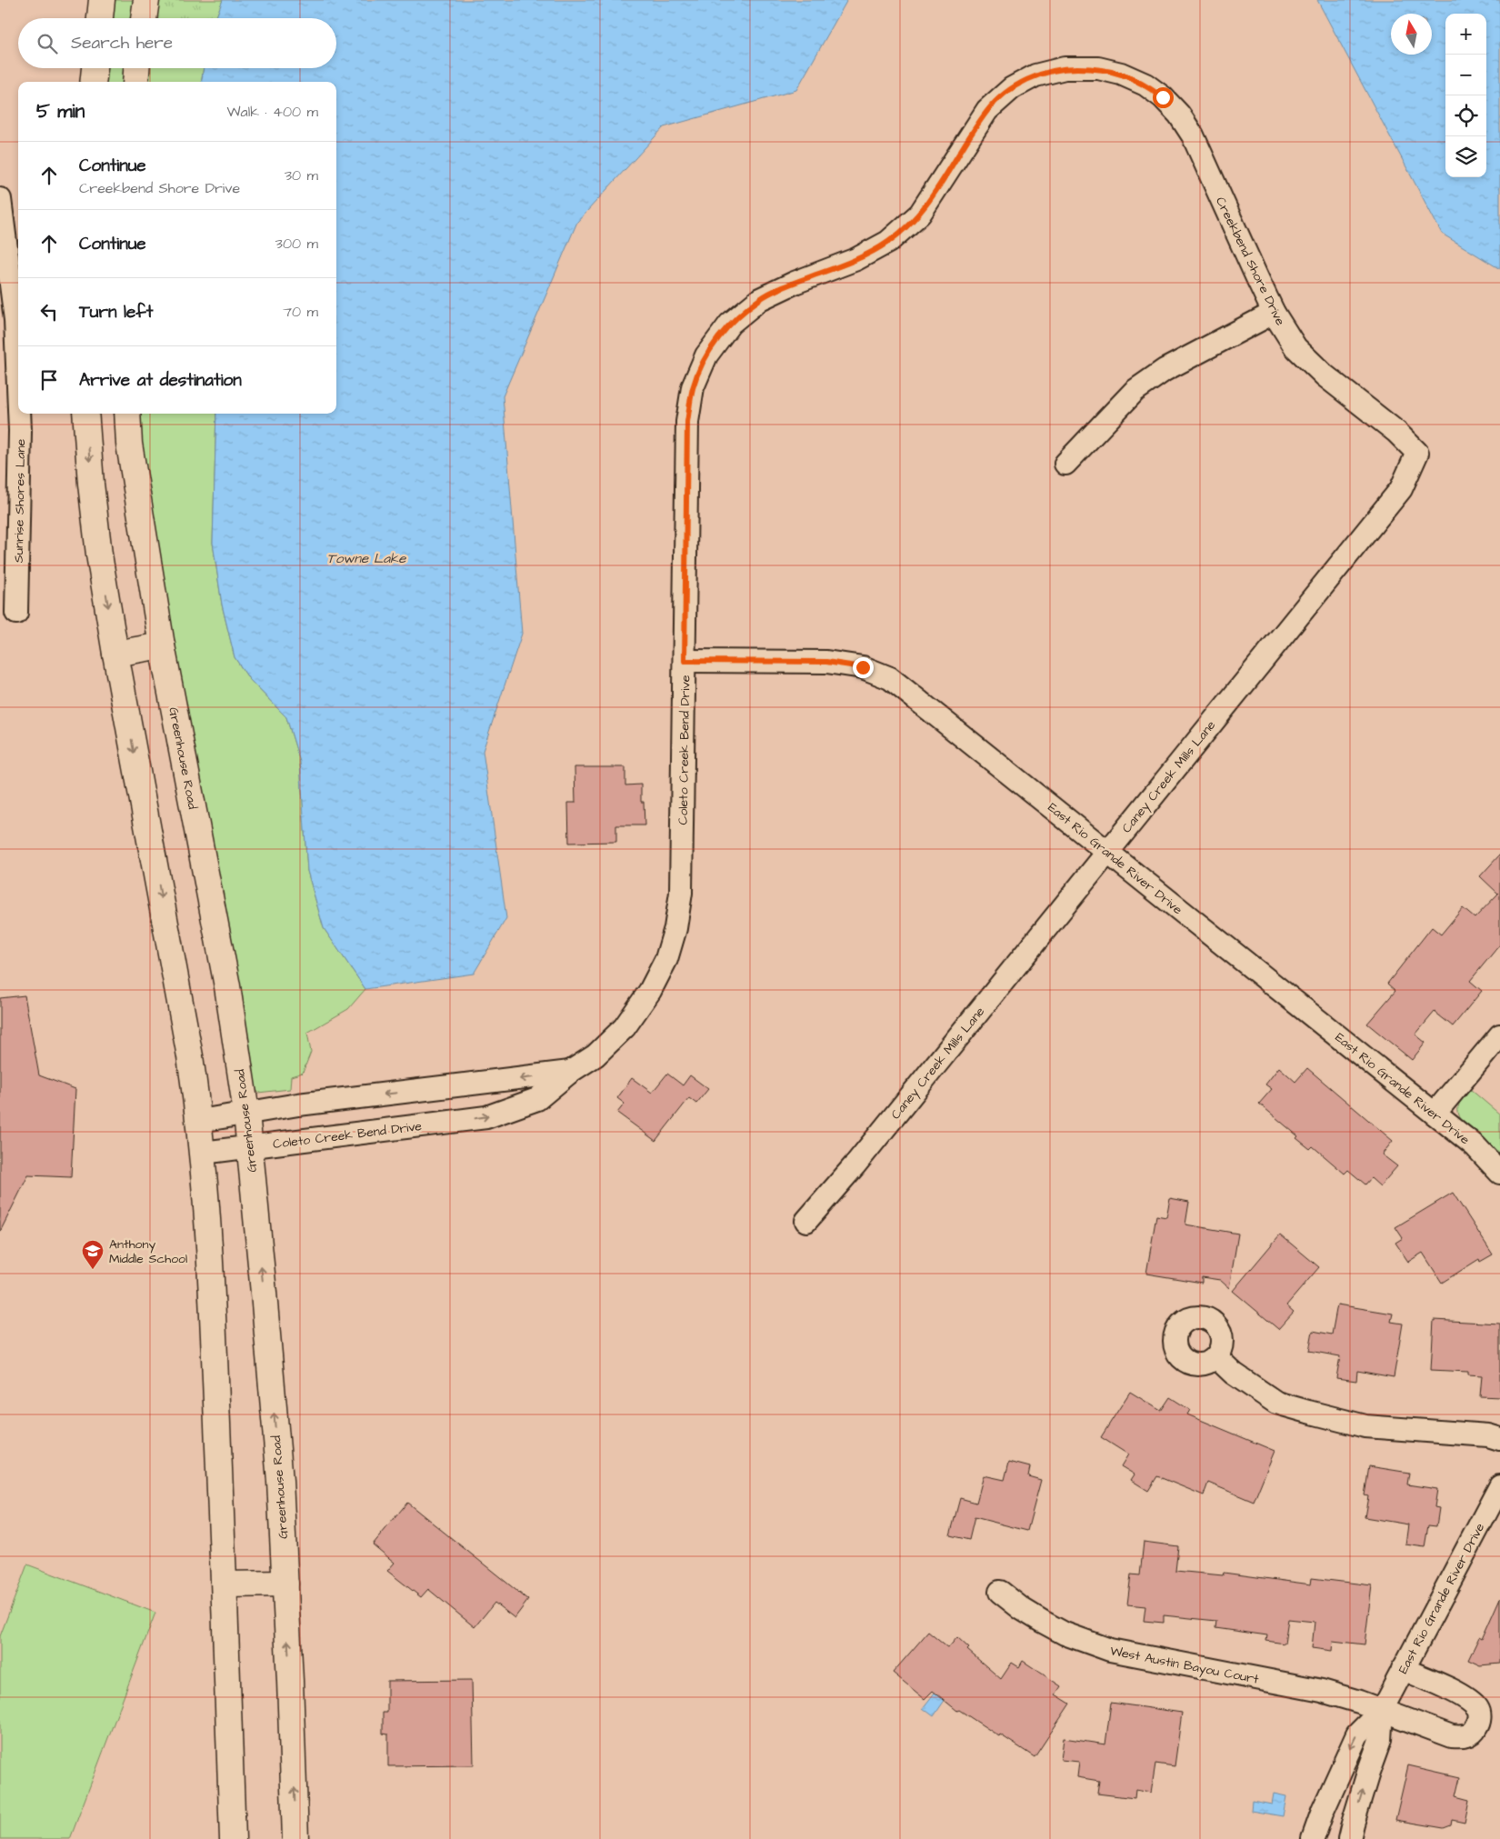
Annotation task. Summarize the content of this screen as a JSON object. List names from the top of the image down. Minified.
{"streets":{"main road":["Greenhouse Road"],"street":["Creekbend Shore Drive","Sunrise Shores Lane","Coleto Creek Bend Drive","Caney Creek Mills Lane","East Rio Grande River Drive","West Austin Bayou Court"]},"crossings":[["Creekbend Shore Drive","Coleto Creek Bend Drive"],["Creekbend Shore Drive","Caney Creek Mills Lane"],["Coleto Creek Bend Drive","Greenhouse Road"],["Coleto Creek Bend Drive","East Rio Grande River Drive"],["Caney Creek Mills Lane","East Rio Grande River Drive"],["East Rio Grande River Drive","West Austin Bayou Court"]],"water":["Towne Lake"],"places":{"school or university":["Anthony Middle School"]},"north":"top","page":{"map_buttons":["+","−"],"search":"Search here","heading":["5 min","Walk · 400 m"],"list":[["Continue","Creekbend Shore Drive","30 m"],["Continue","300 m"],["Turn left","70 m"],"Arrive at destination"]}}
